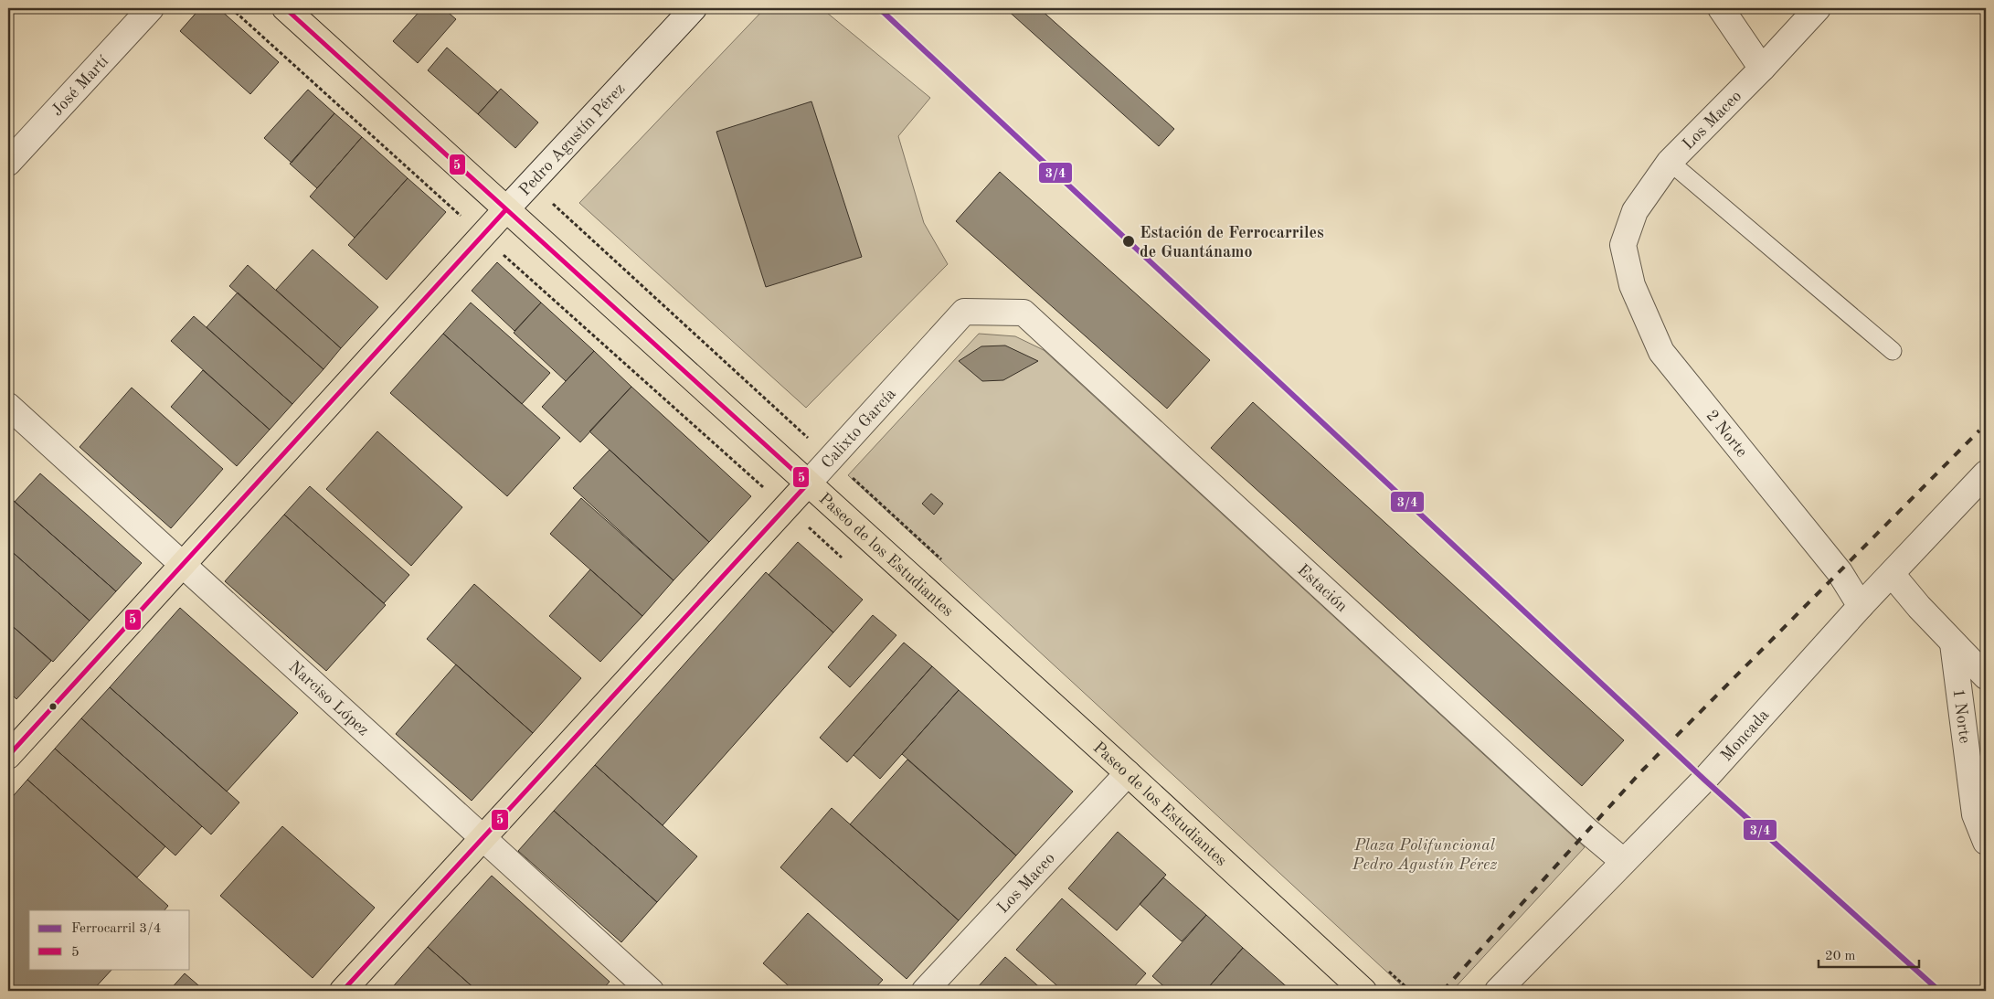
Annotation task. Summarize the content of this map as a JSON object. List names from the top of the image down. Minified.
{"streets":{"main road":["Pedro Agustín Pérez","Calixto García","Paseo de los Estudiantes"],"street":["José Martí","Los Maceo","2 Norte","Estación","Narciso López","1 Norte","Moncada"]},"crossings":[["Los Maceo","2 Norte"],["Los Maceo","Paseo de los Estudiantes"],["Pedro Agustín Pérez","Paseo de los Estudiantes"],["Pedro Agustín Pérez","Narciso López"],["Calixto García","Paseo de los Estudiantes"],["Calixto García","Estación"],["Calixto García","Narciso López"],["2 Norte","Moncada"],["Estación","Moncada"]],"parks":["Plaza Polifuncional Pedro Agustín Pérez"],"places":["Estación de Ferrocarriles de Guantánamo"],"lines":["rail line 3/4","transit line 5"],"legend":["Ferrocarril 3/4","5"],"scale_bar":"20 m"}
